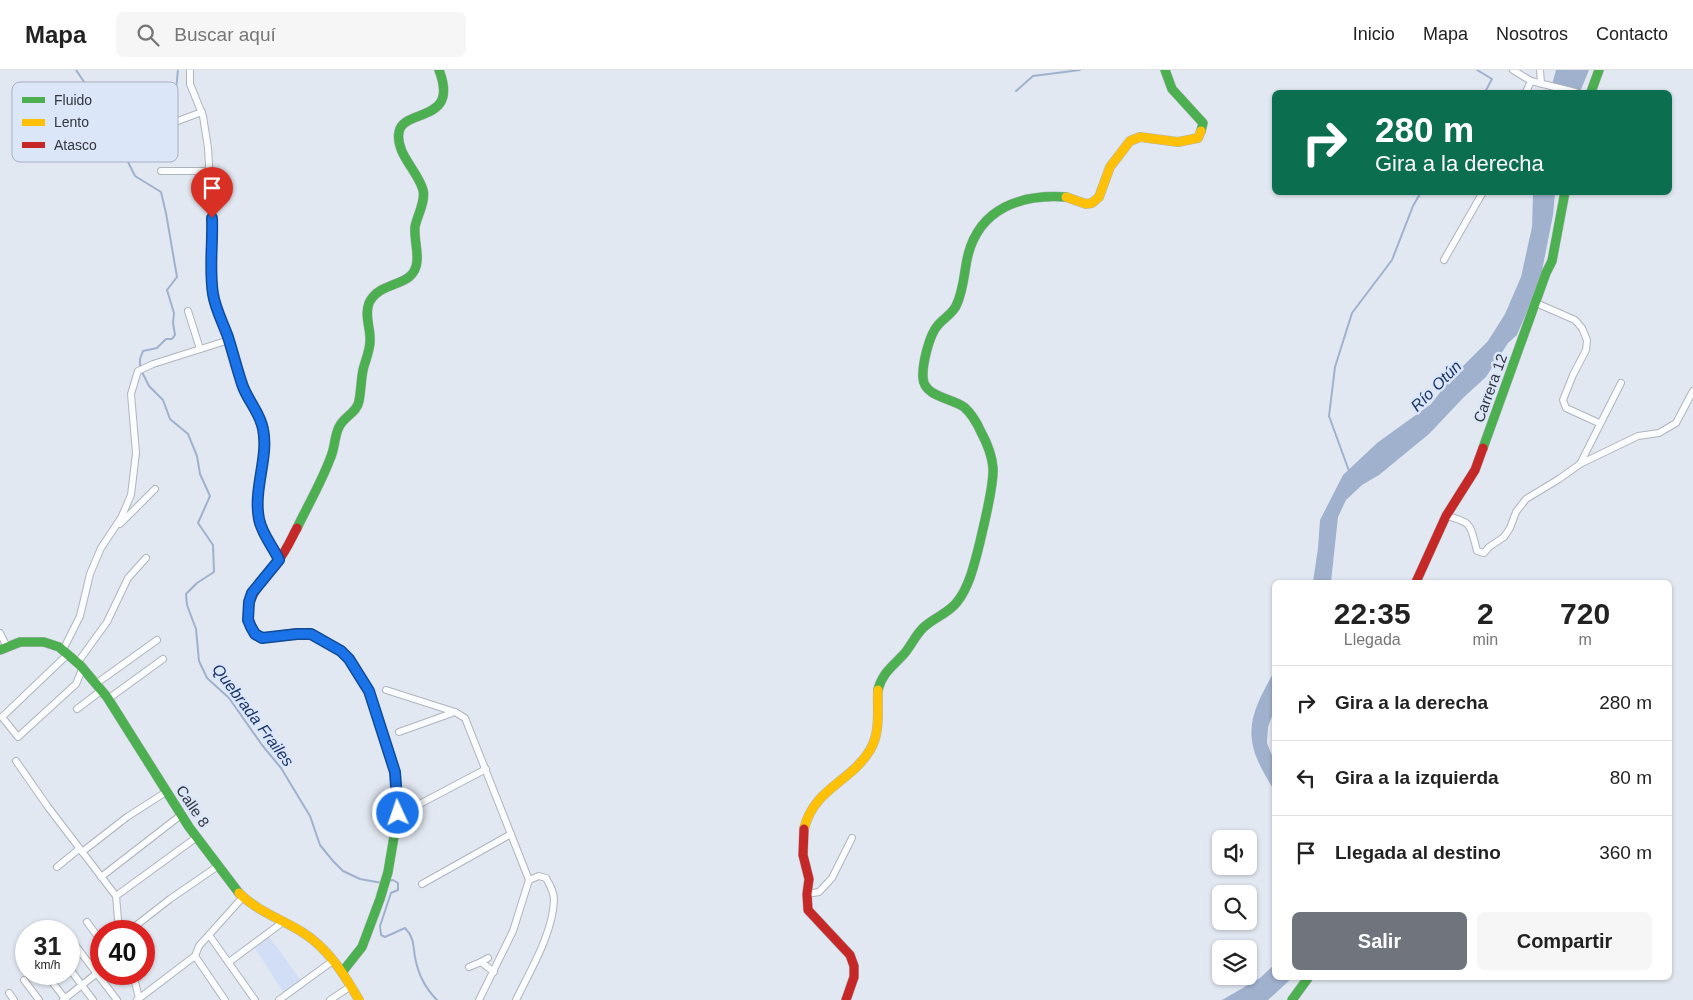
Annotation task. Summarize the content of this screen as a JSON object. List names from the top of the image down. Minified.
{"streets":{"street":["Carrera 12","Calle 8"]},"water":["Río Otún","Quebrada Frailes"],"legend":["Fluido","Lento","Atasco"],"page":{"header":"Mapa","search":"Buscar aquí","nav":["Inicio","Mapa","Nosotros","Contacto"],"turn":["280 m","Gira a la derecha"],"eta":["22:35","Llegada","2","min","720","m"],"list":[{"name":"Gira a la derecha","value":"280 m"},{"name":"Gira a la izquierda","value":"80 m"},{"name":"Llegada al destino","value":"360 m"}],"buttons":["Salir","Compartir"],"speed":"31 km/h","limit":"40"}}
